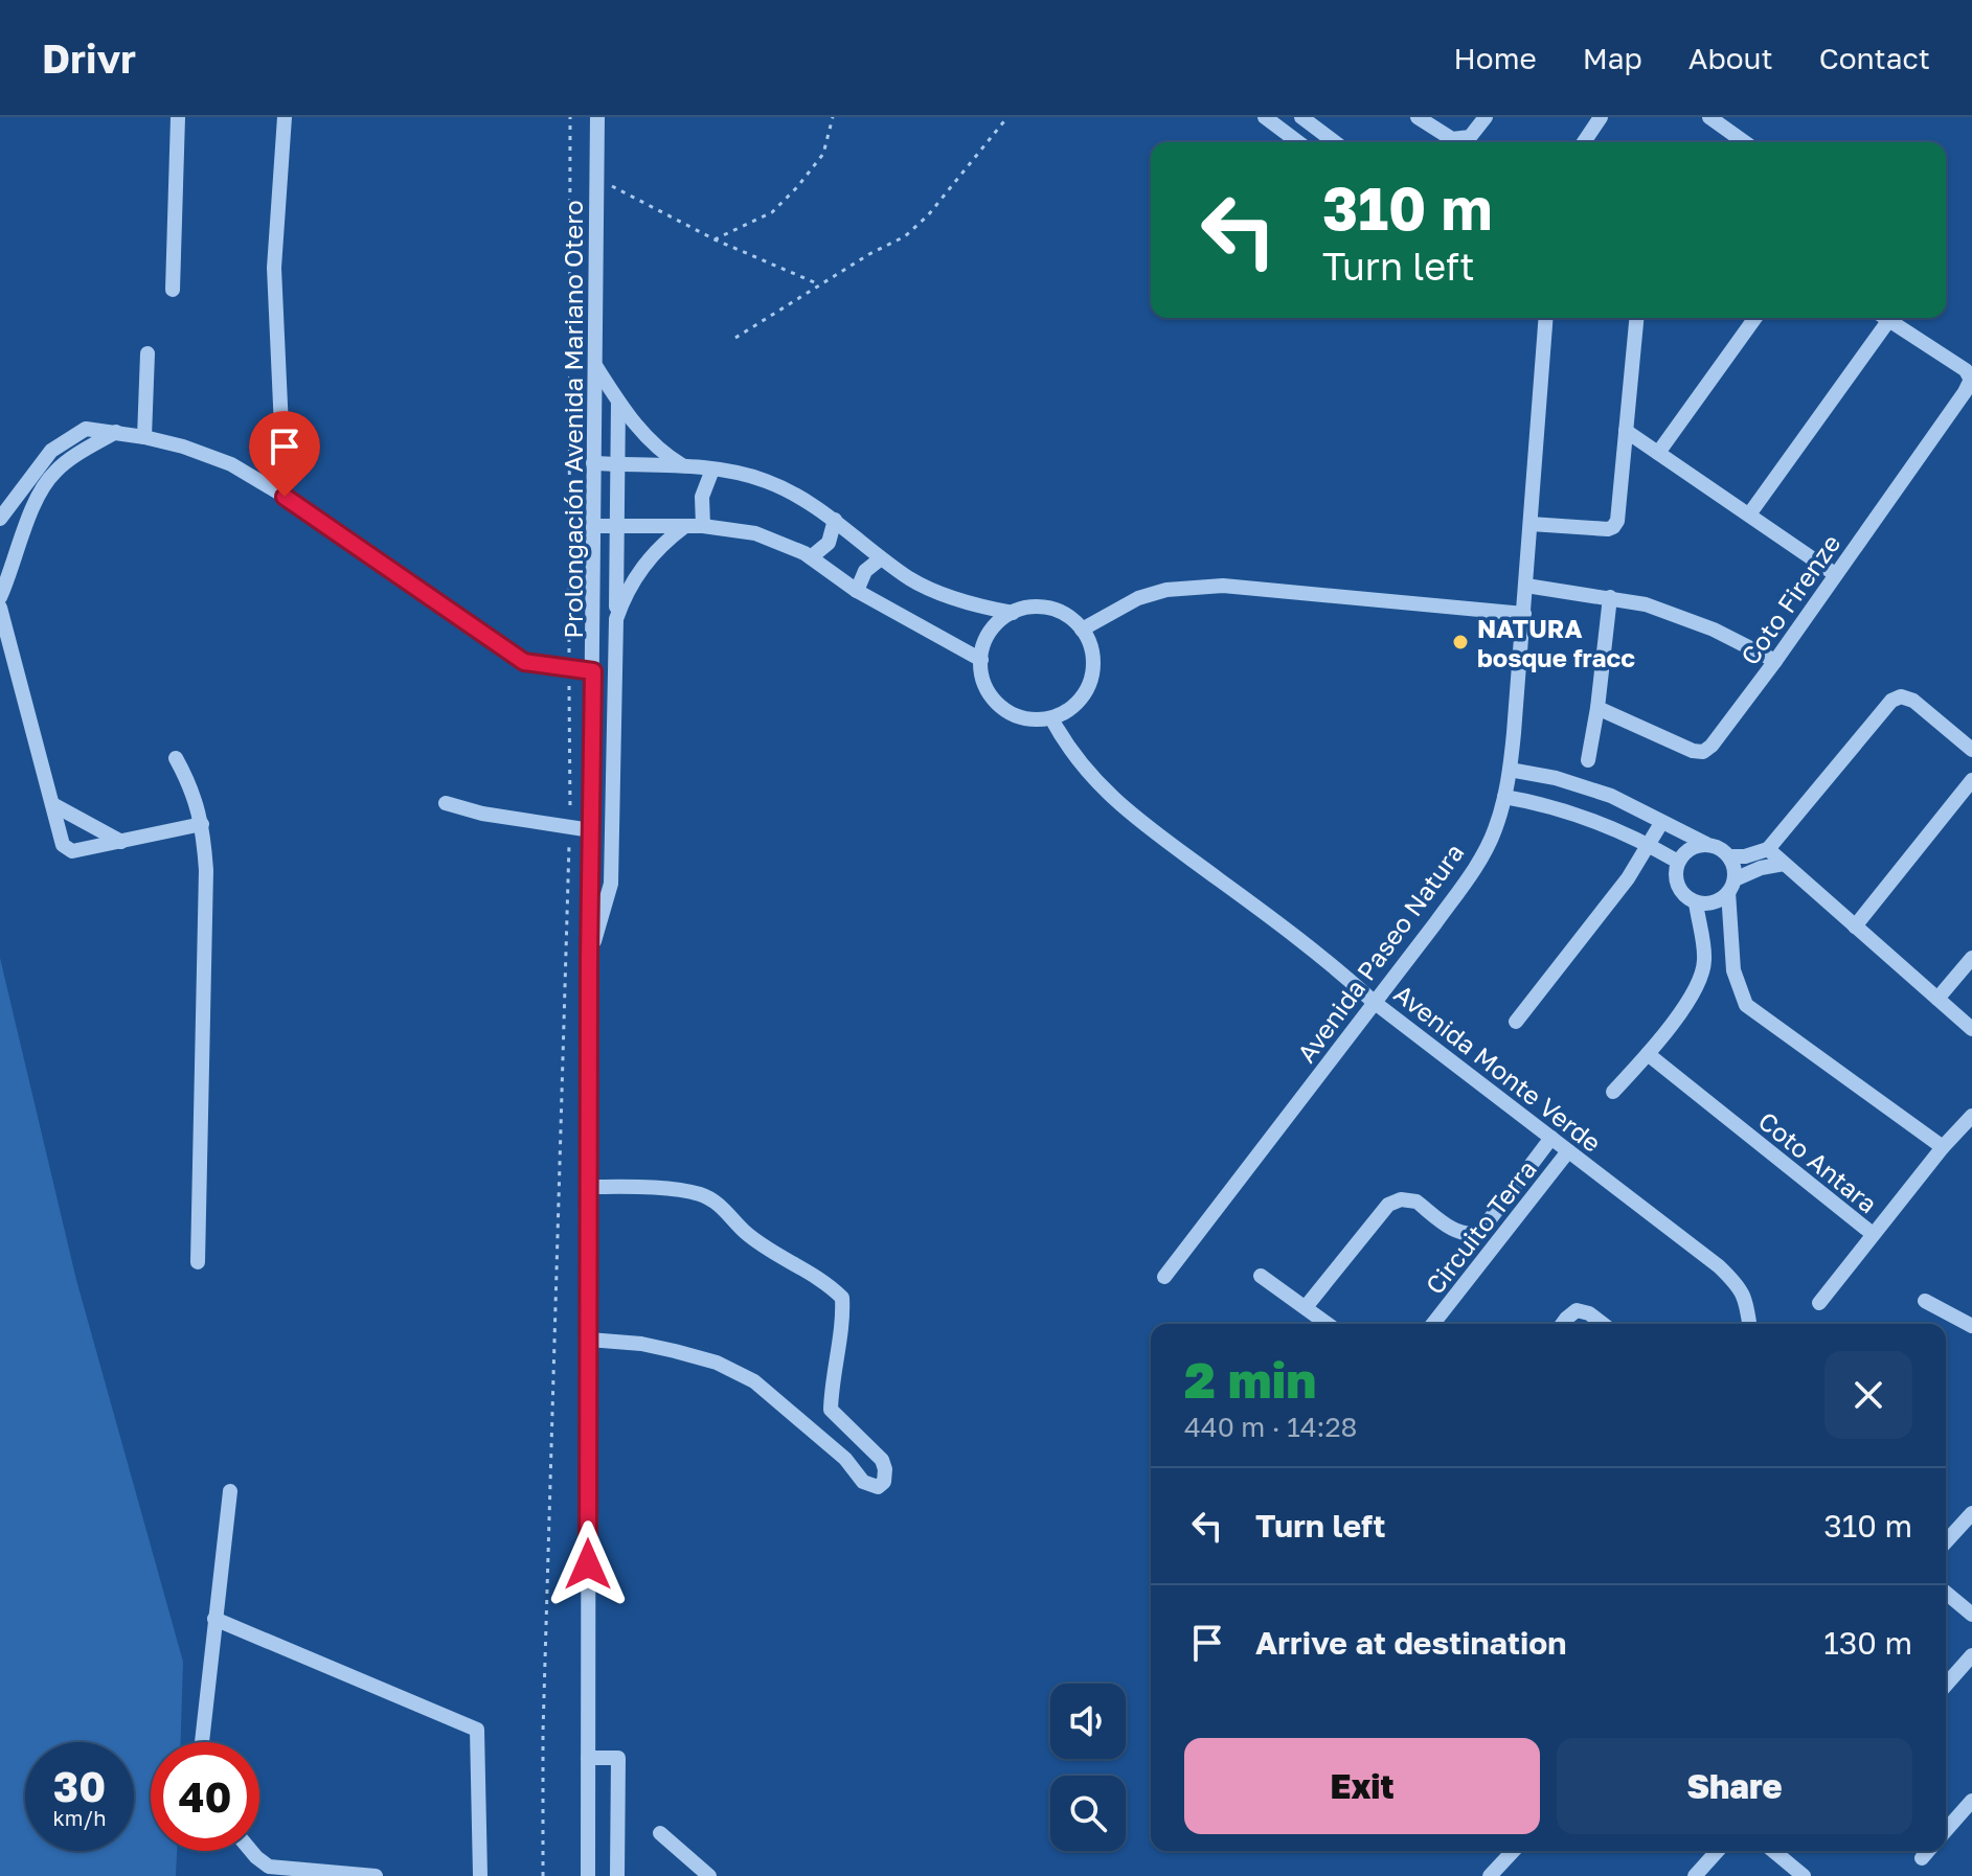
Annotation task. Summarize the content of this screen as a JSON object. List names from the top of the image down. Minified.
{"streets":{"street":["Prolongación Avenida Mariano Otero","Coto Firenze","Avenida Paseo Natura","Avenida Monte Verde","Coto Antara","Circuito Terra"]},"crossings":[["Avenida Paseo Natura","Avenida Monte Verde"],["Avenida Monte Verde","Circuito Terra"]],"places":["NATURA bosque fracc"],"page":{"header":"Drivr","nav":["Home","Map","About","Contact"],"turn":["310 m","Turn left"],"heading":["2 min","440 m · 14:28"],"list":[{"name":"Turn left","value":"310 m"},{"name":"Arrive at destination","value":"130 m"}],"buttons":["Exit","Share"],"speed":"30 km/h","limit":"40"}}
